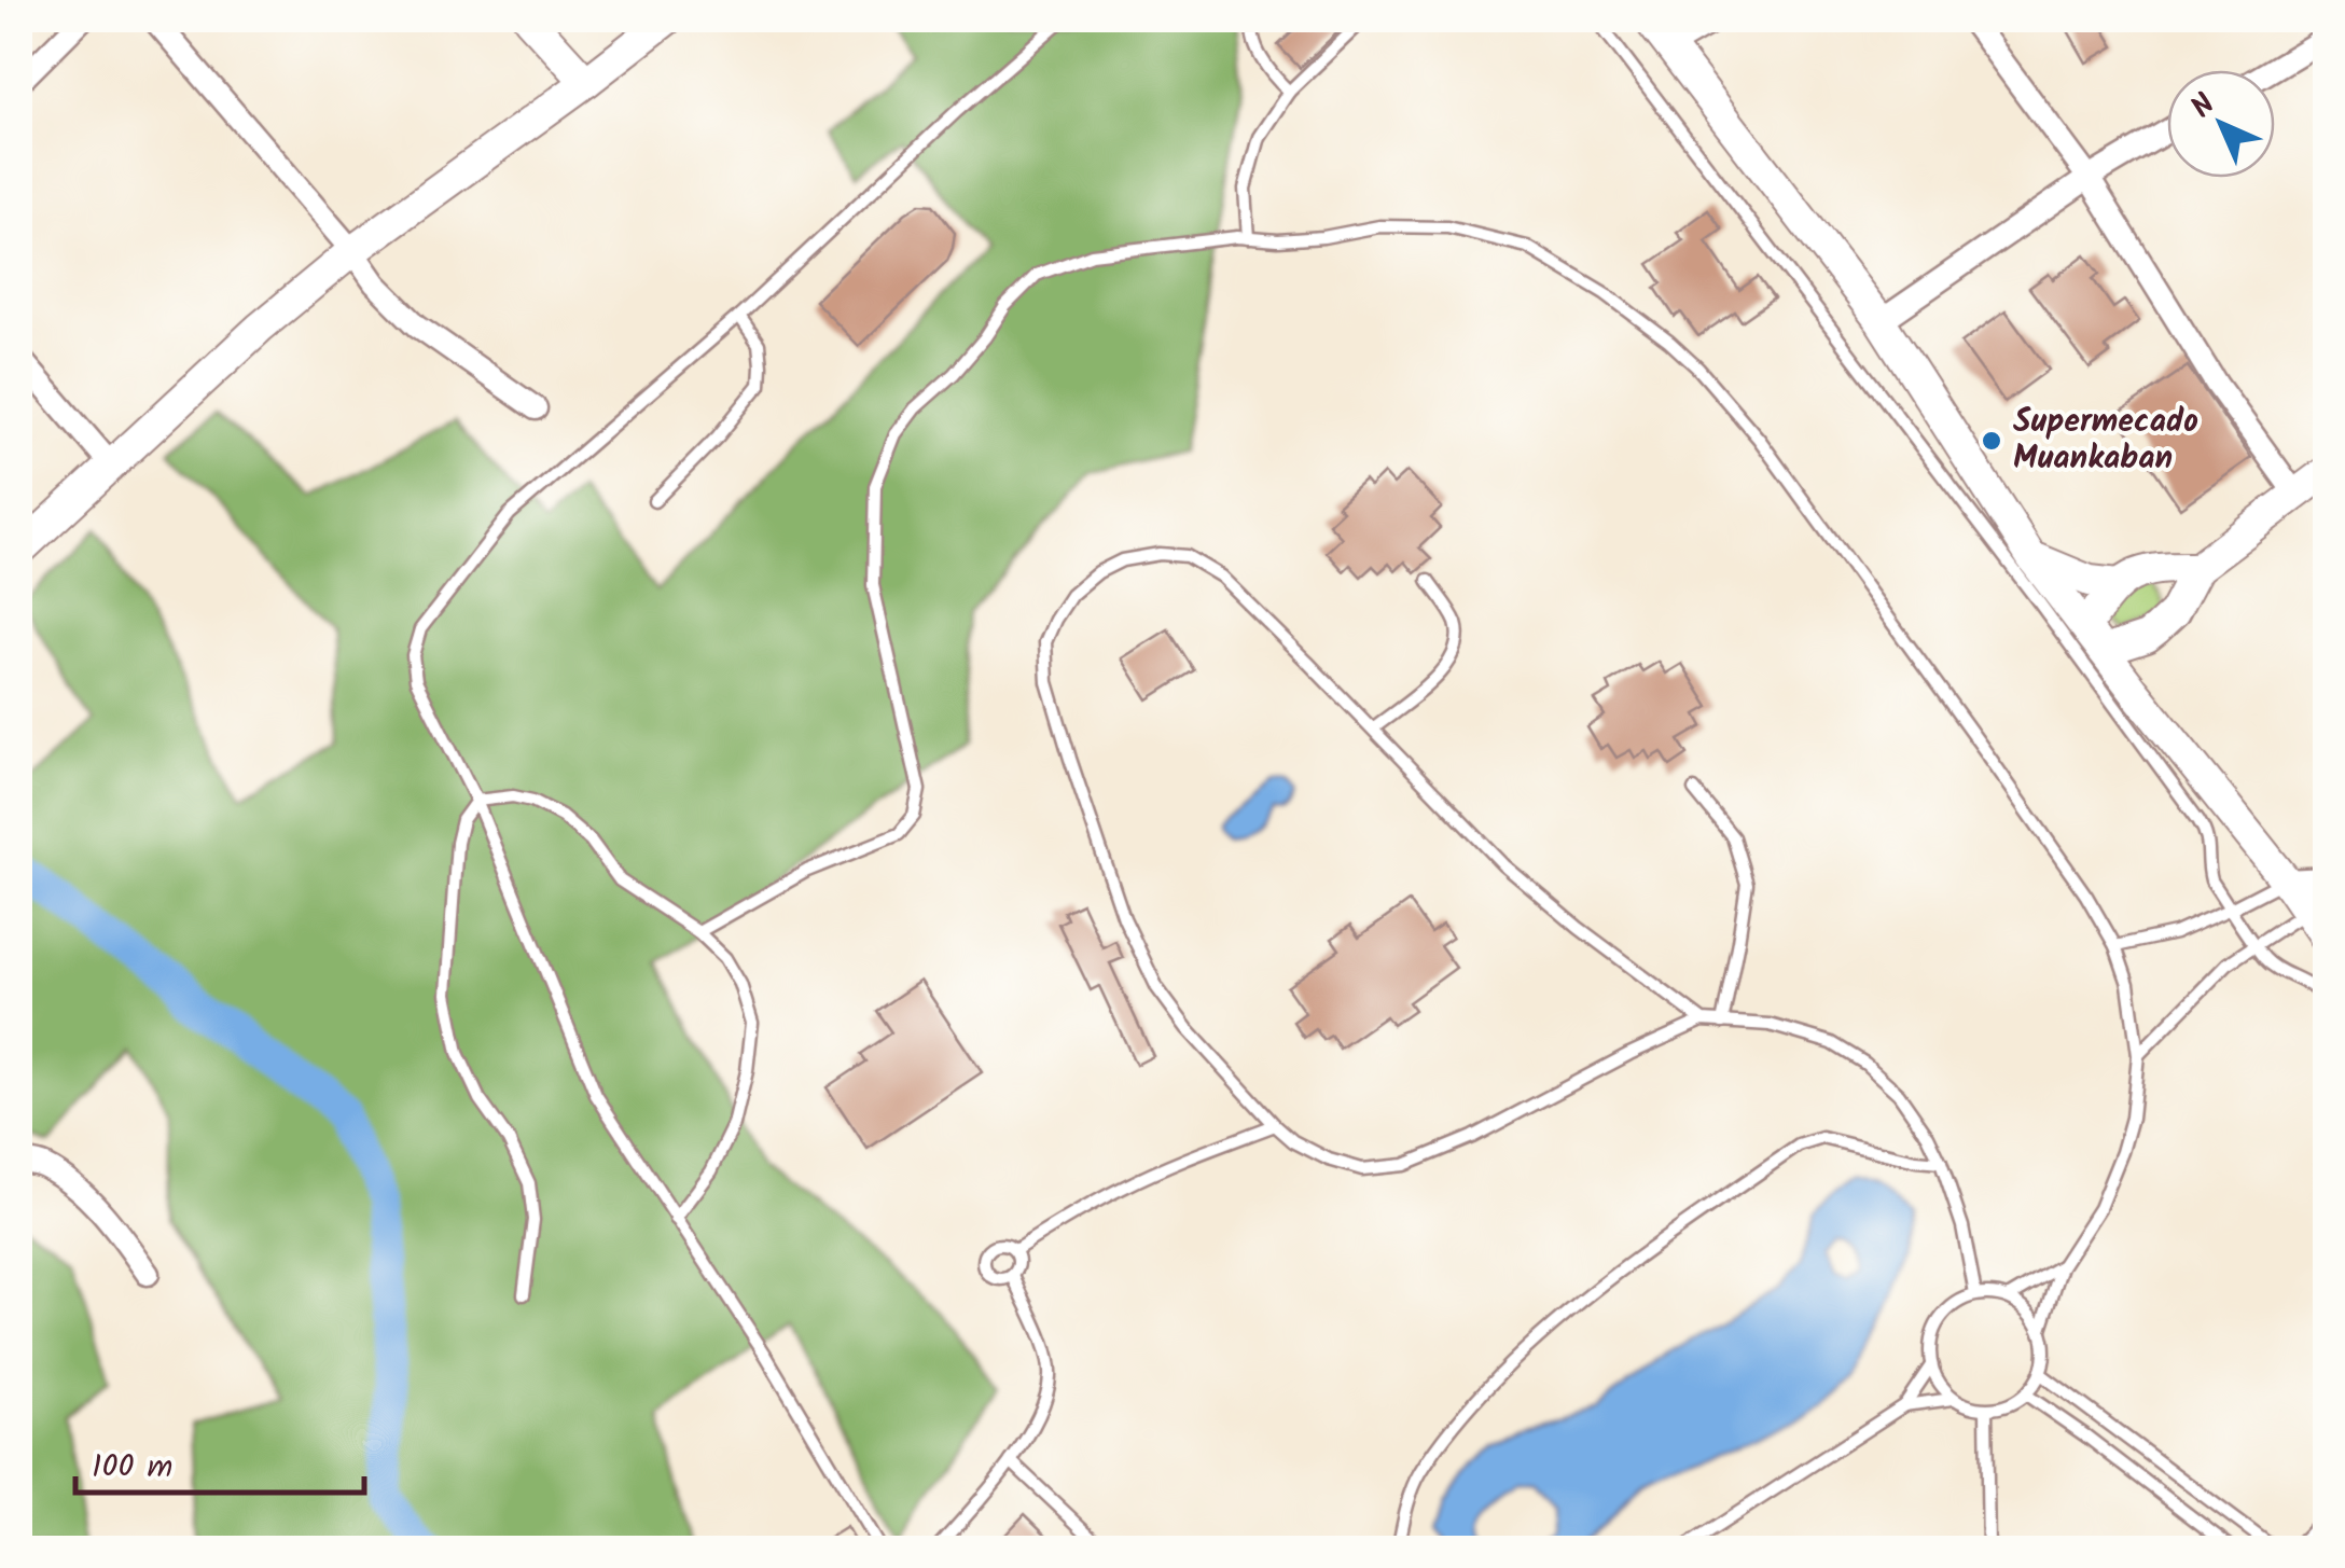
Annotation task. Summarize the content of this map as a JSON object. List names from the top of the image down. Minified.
{"places":["Supermecado Muankaban"],"scale_bar":"100 m","north":"top left"}
